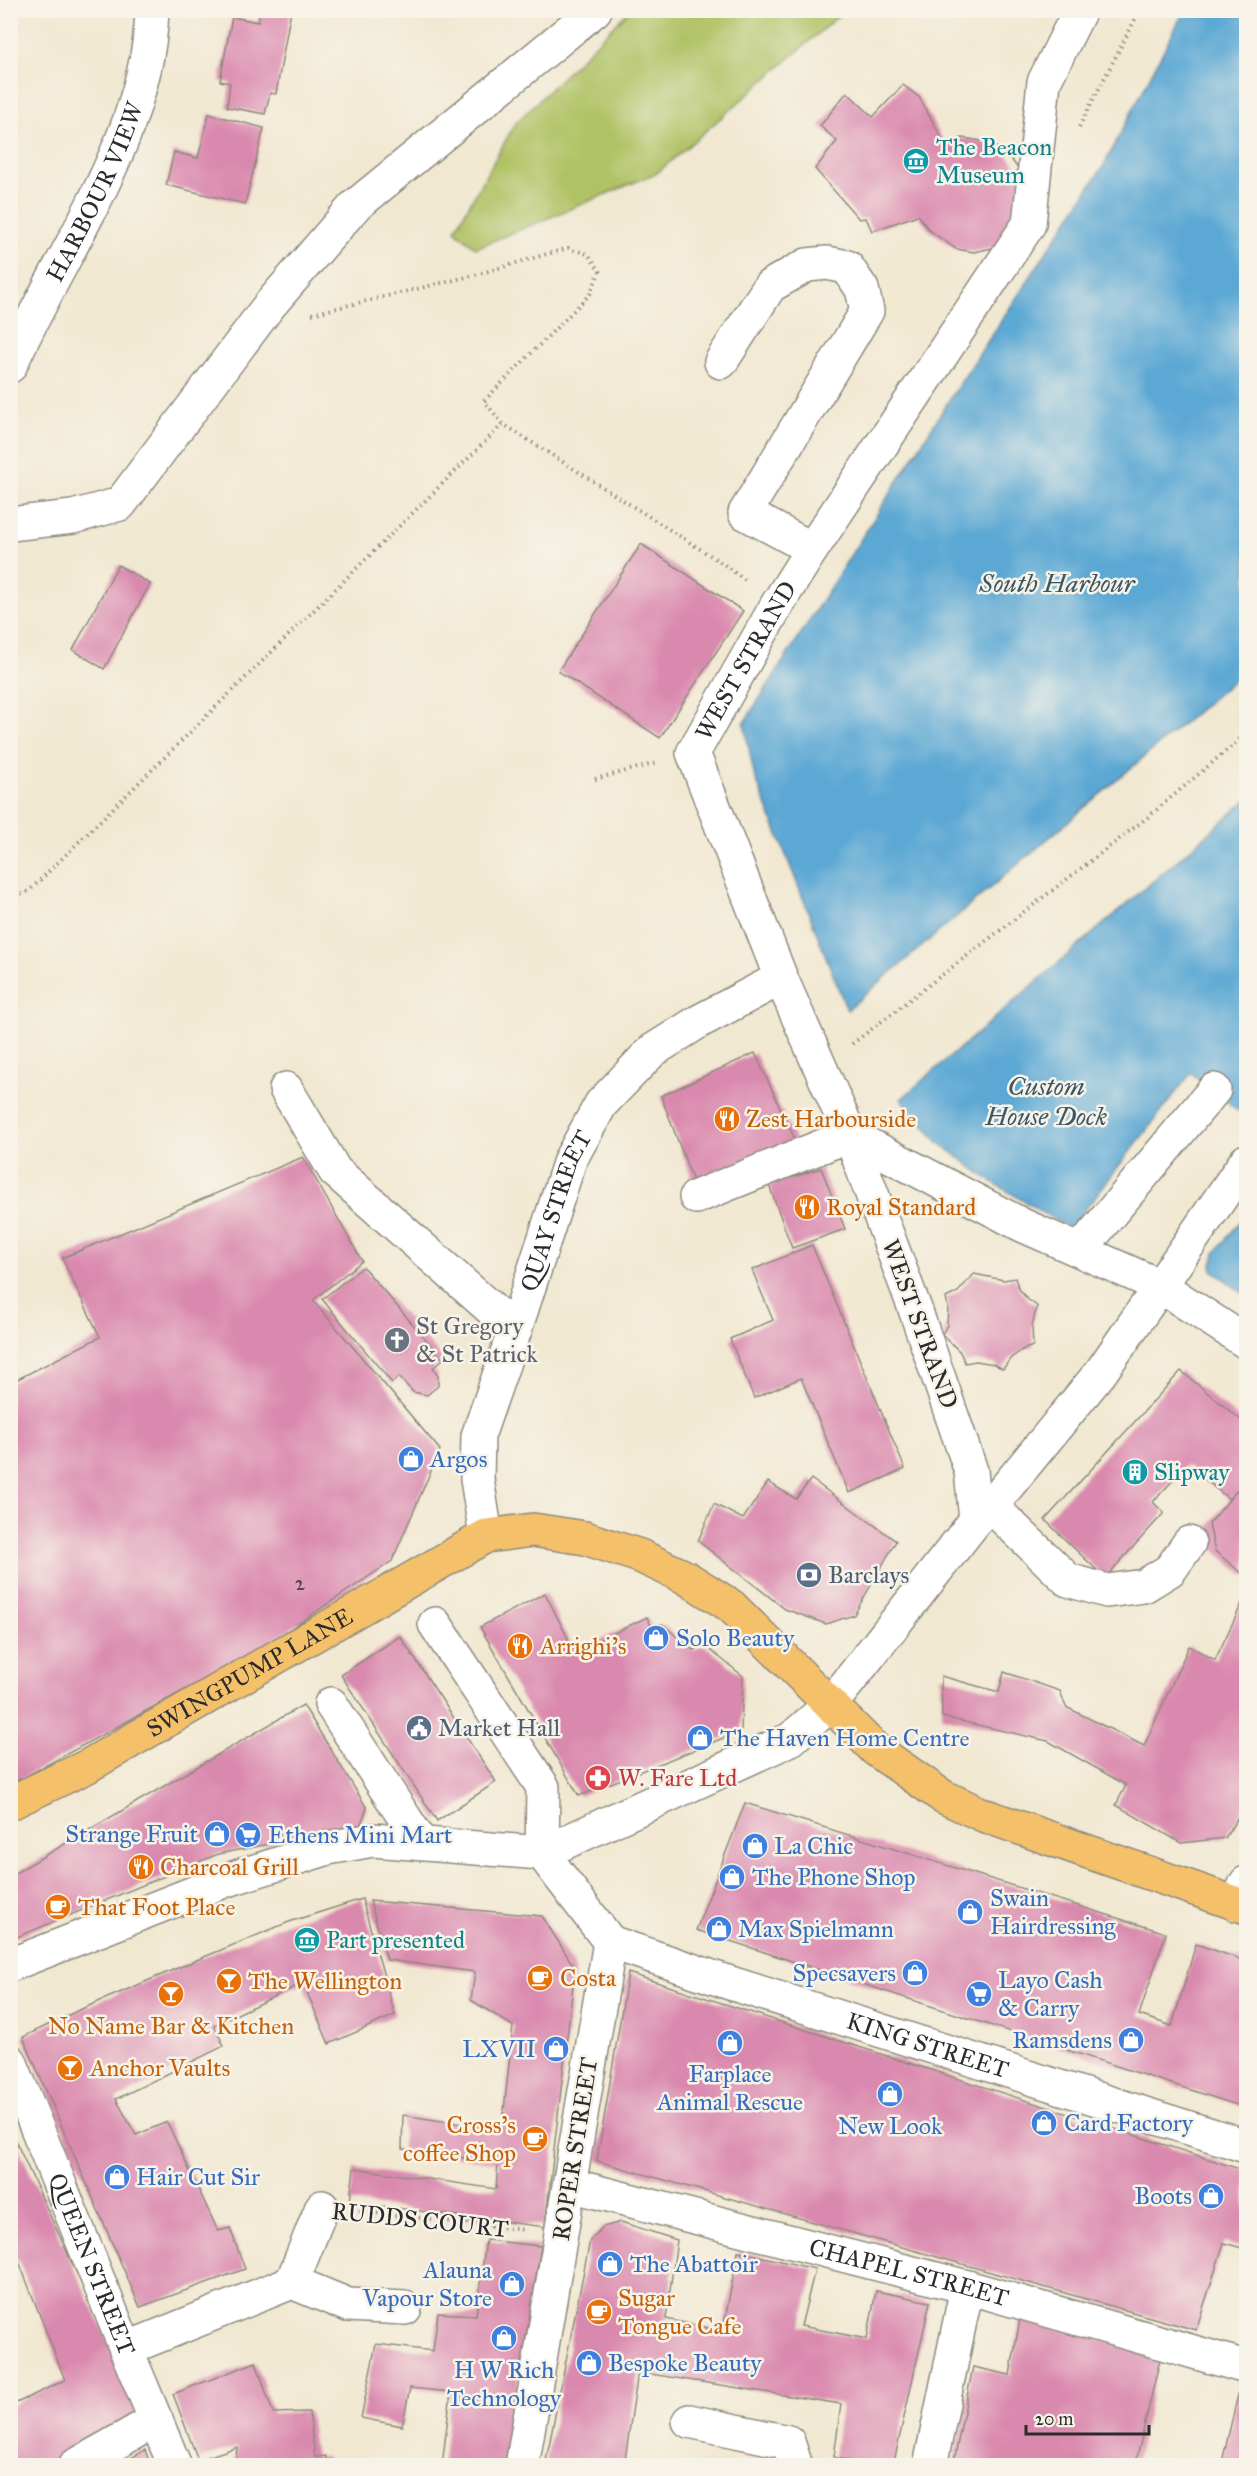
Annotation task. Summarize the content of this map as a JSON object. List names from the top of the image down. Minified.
{"streets":{"main road":["SWINGPUMP LANE"],"street":["HARBOUR VIEW","WEST STRAND","QUAY STREET","KING STREET","ROPER STREET","RUDDS COURT","QUEEN STREET","CHAPEL STREET"]},"crossings":[["WEST STRAND","QUAY STREET"],["QUAY STREET","SWINGPUMP LANE"],["KING STREET","ROPER STREET"],["ROPER STREET","RUDDS COURT"],["ROPER STREET","CHAPEL STREET"]],"water":["South Harbour","Custom House Dock"],"places":{"museum":["The Beacon Museum","Part presented"],"restaurant":["Zest Harbourside","Royal Standard","Arrighi's","Charcoal Grill"],"church":["St Gregory & St Patrick"],"shop":["Argos","Solo Beauty","The Haven Home Centre","Strange Fruit","La Chic","The Phone Shop","Swain Hairdressing","Max Spielmann","Specsavers","Ramsdens","Farplace Animal Rescue","LXVII","New Look","Card Factory","Hair Cut Sir","Boots","The Abattoir","Alauna Vapour Store","H W Rich Technology","Bespoke Beauty"],"building":["Slipway"],"bank":["Barclays"],"public building":["Market Hall"],"pharmacy":["W. Fare Ltd"],"supermarket":["Ethens Mini Mart","Layo Cash & Carry"],"cafe":["That Foot Place","Costa","Cross's coffee Shop","Sugar Tongue Cafe"],"bar":["The Wellington","No Name Bar & Kitchen","Anchor Vaults"]},"house_numbers":["2"],"scale_bar":"20 m"}
